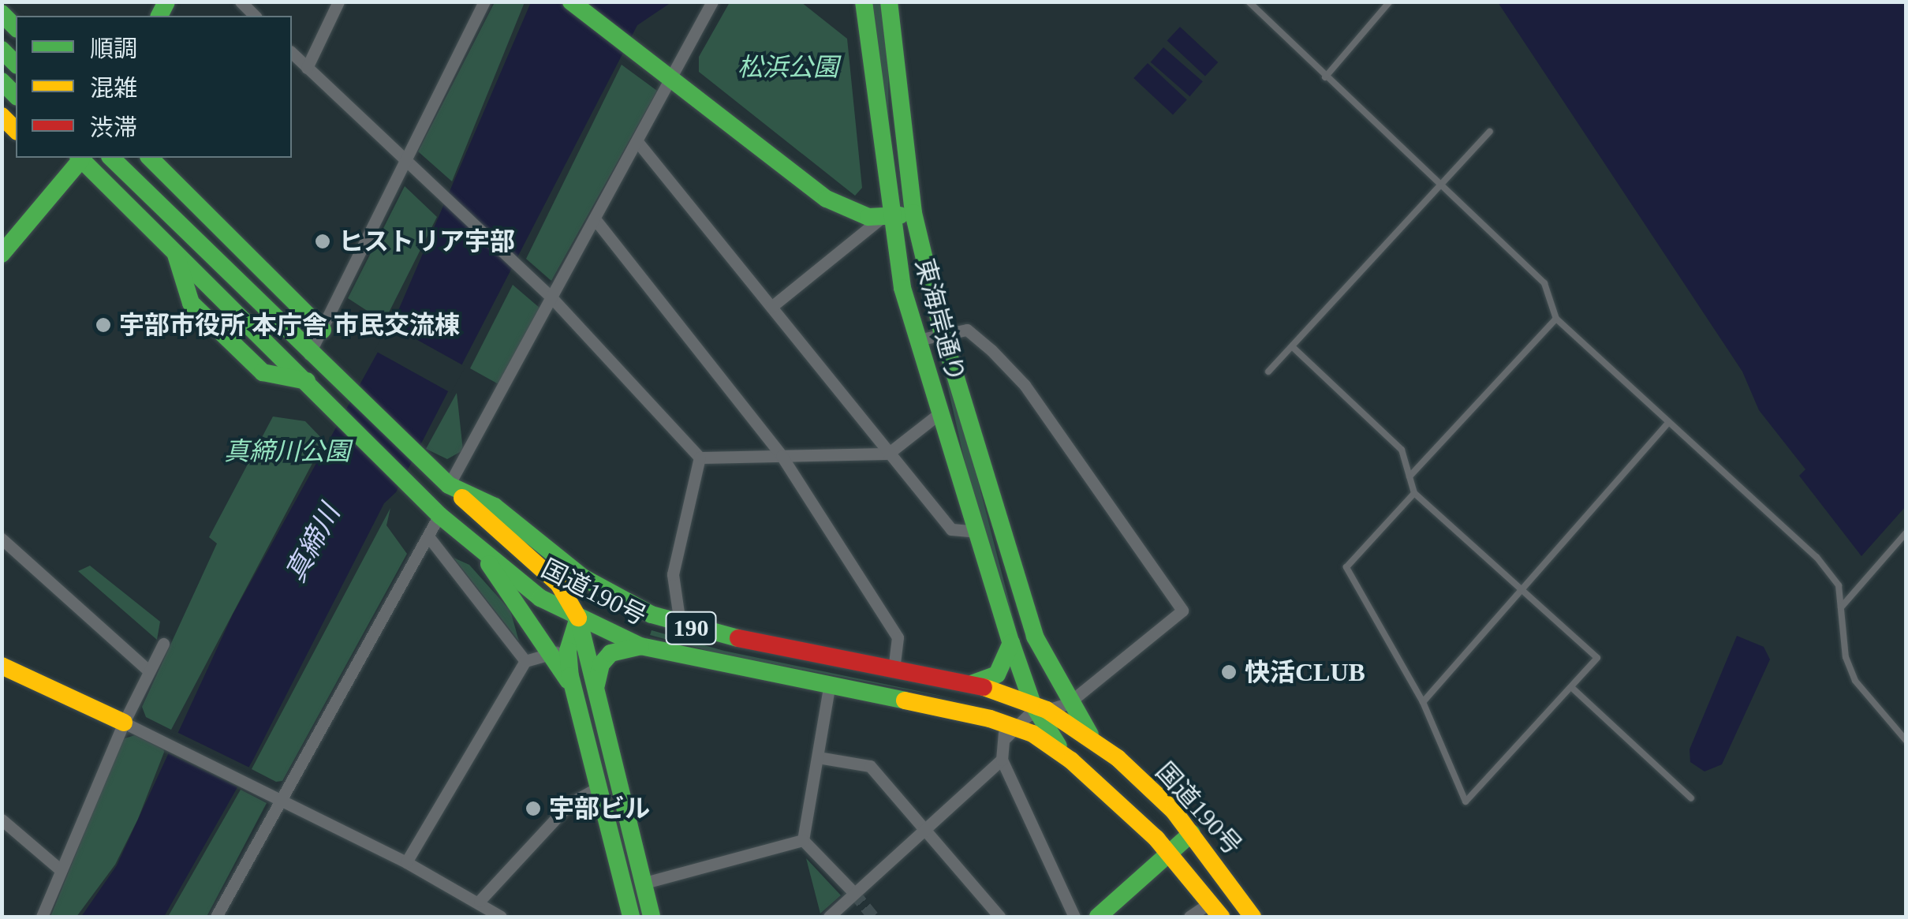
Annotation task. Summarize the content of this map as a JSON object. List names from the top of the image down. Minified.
{"streets":{"main road":["東海岸通り","国道190号","190"]},"crossings":[["東海岸通り","国道190号"]],"water":["真締川"],"parks":["松浜公園","真締川公園"],"places":["ヒストリア宇部","宇部市役所 本庁舎 市民交流棟","快活CLUB","宇部ビル"],"legend":["順調","混雑","渋滞"]}
